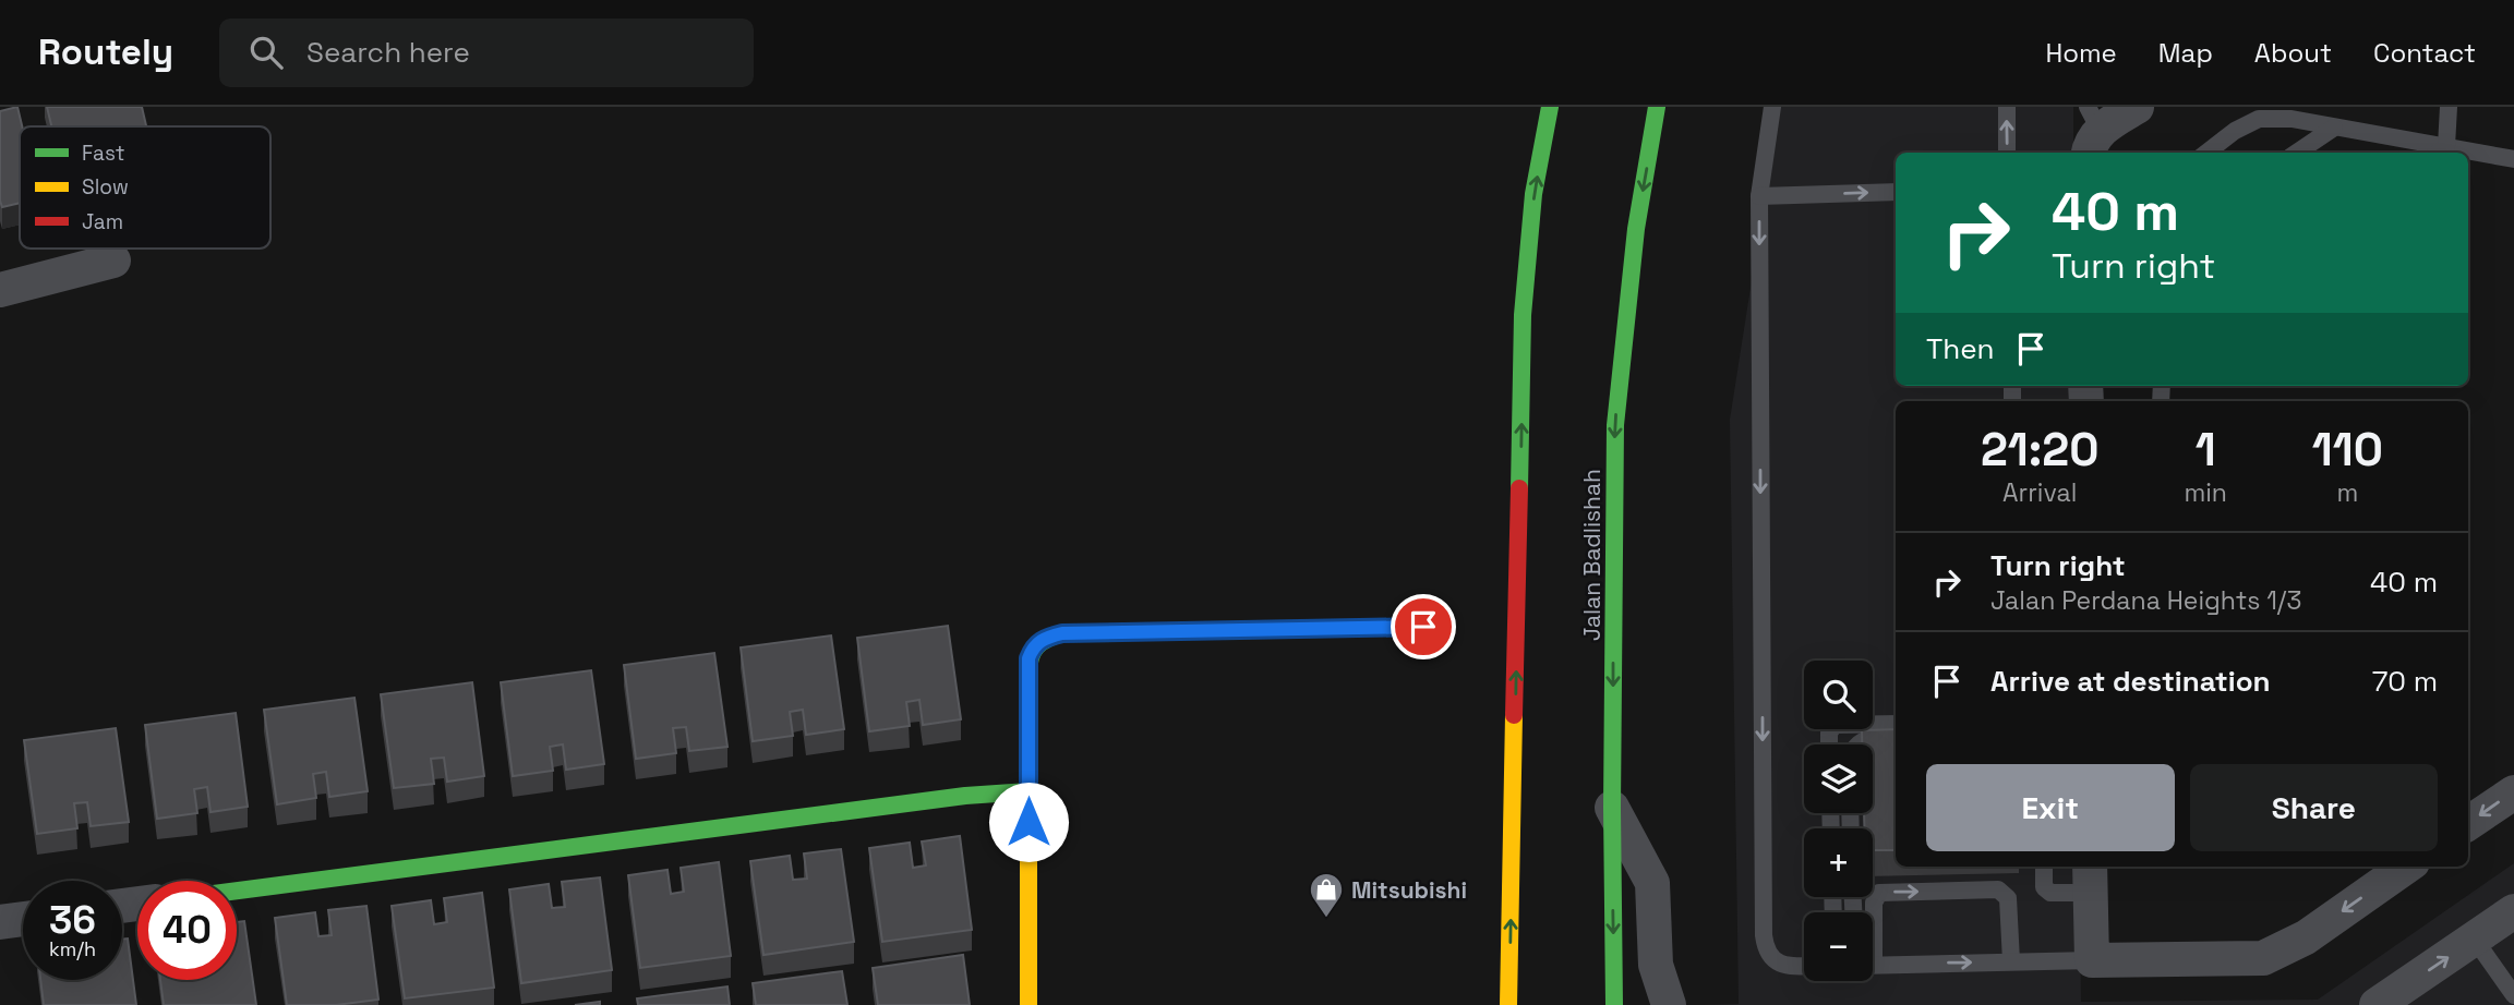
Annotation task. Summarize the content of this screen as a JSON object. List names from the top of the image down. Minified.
{"streets":{"main road":["Jalan Badlishah"]},"places":{"shop":["Mitsubishi"]},"legend":["Fast","Slow","Jam"],"page":{"header":"Routely","search":"Search here","nav":["Home","Map","About","Contact"],"turn":["40 m","Turn right"],"then":"Then","eta":["21:20","Arrival","1","min","110","m"],"list":[{"name":"Turn right","note":"Jalan Perdana Heights 1/3","value":"40 m"},{"name":"Arrive at destination","value":"70 m"}],"map_buttons":["+","−"],"buttons":["Exit","Share"],"speed":"36 km/h","limit":"40"}}
